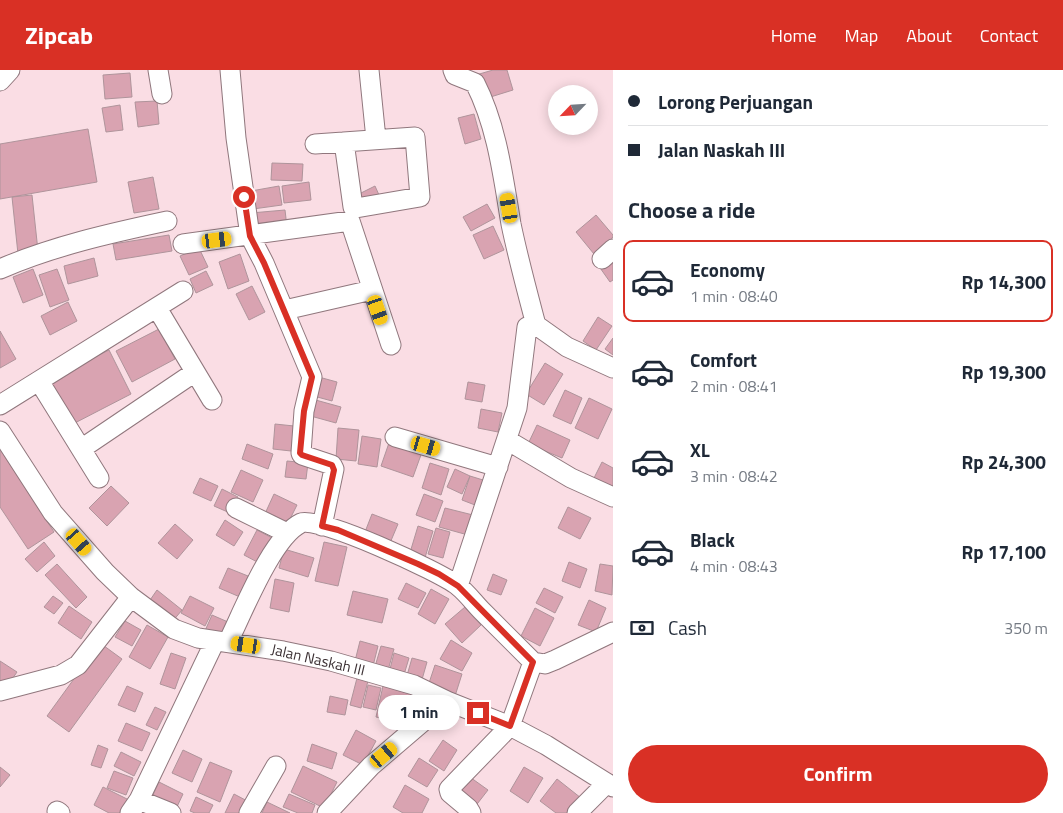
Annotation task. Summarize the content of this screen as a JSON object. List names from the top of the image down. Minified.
{"streets":{"street":["Jalan Naskah III"]},"north":"bottom left","page":{"header":"Zipcab","nav":["Home","Map","About","Contact"],"banner":["Lorong Perjuangan","Jalan Naskah III"],"heading":"Choose a ride","list":[{"name":"Economy","note":"1 min · 08:40","value":"Rp 14,300"},{"name":"Comfort","note":"2 min · 08:41","value":"Rp 19,300"},{"name":"XL","note":"3 min · 08:42","value":"Rp 24,300"},{"name":"Black","note":"4 min · 08:43","value":"Rp 17,100"}],"pay":["Cash","350 m"],"bubble":"1 min","buttons":"Confirm"}}
